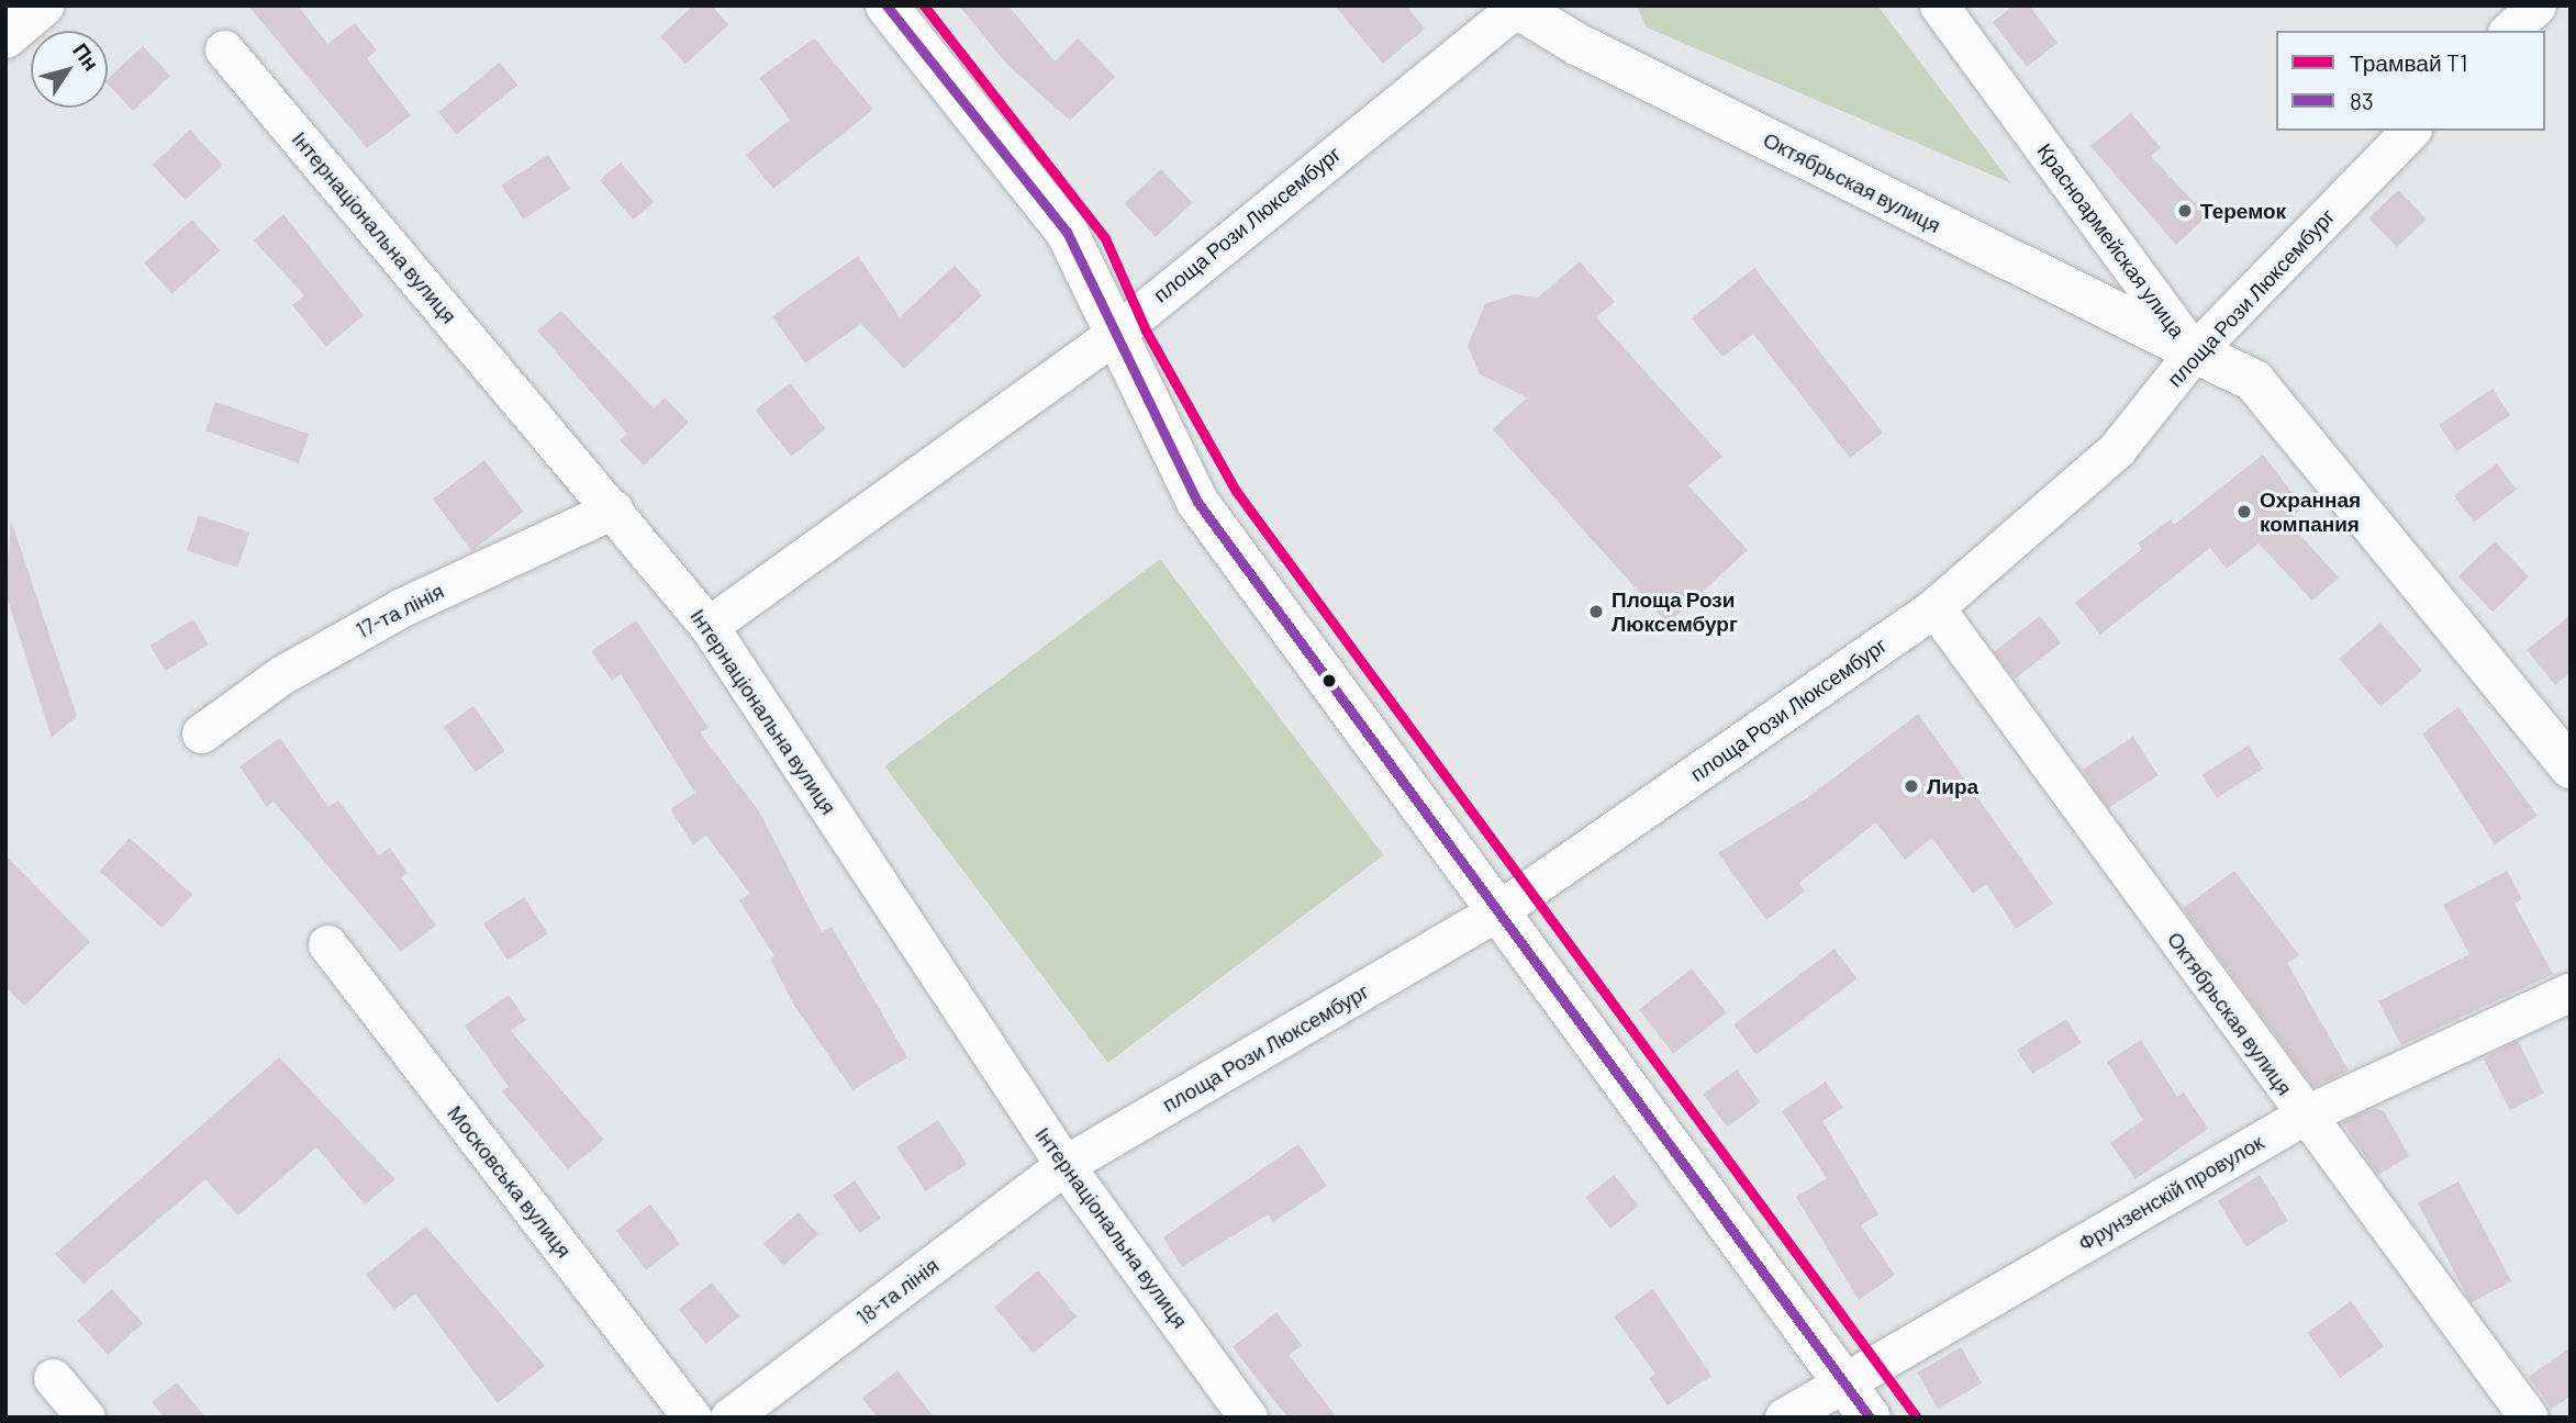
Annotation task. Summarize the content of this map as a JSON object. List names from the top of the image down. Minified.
{"streets":{"street":["Октябрьская вулиця","площа Рози Люксембург","Інтернаціональна вулиця","Красноармейская улица","17-та лінія","Московська вулиця","Фрунзенскій провулок","18-та лінія"]},"crossings":[["Октябрьская вулиця","площа Рози Люксембург"],["Октябрьская вулиця","Красноармейская улица"],["Октябрьская вулиця","Фрунзенскій провулок"],["площа Рози Люксембург","Інтернаціональна вулиця"],["площа Рози Люксембург","Красноармейская улица"],["площа Рози Люксембург","18-та лінія"],["Інтернаціональна вулиця","17-та лінія"],["Інтернаціональна вулиця","18-та лінія"]],"places":["Теремок","Охранная компания","Площа Рози Люксембург","Лира"],"lines":["tram line T1","transit line 83"],"legend":["Трамвай T1","83"],"north":"top right"}
